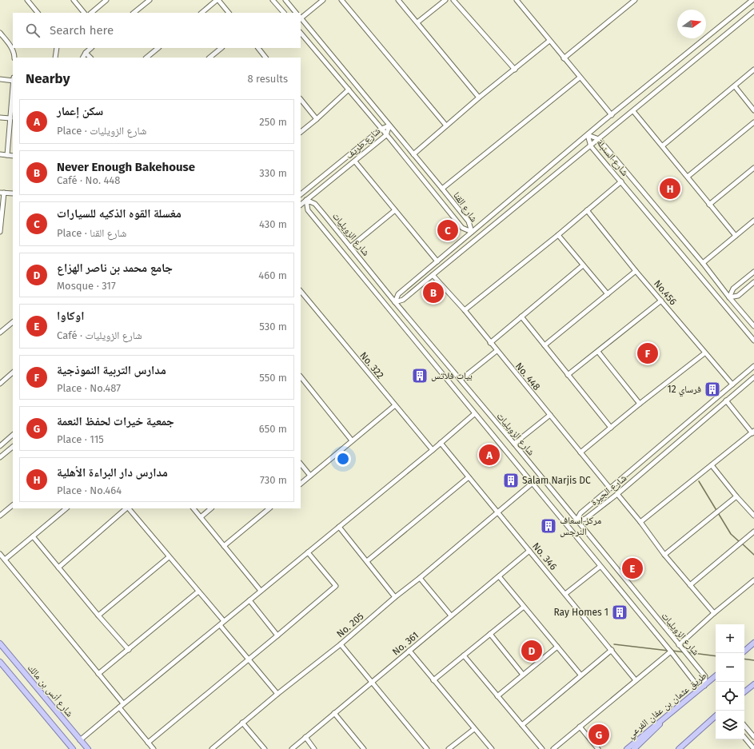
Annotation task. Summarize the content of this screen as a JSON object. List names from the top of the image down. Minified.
{"streets":{"main road":["شارع أنس بن مالك","طريق عثمان بن عفان الفرعي"],"street":["شارع طريف","شارع السنبلة","شارع القنا","شارع الزويليات","No.456","No. 322","No. 448","شارع الجيرة","No. 346","No. 205","No. 361"]},"crossings":[["شارع طريف","شارع القنا"],["شارع طريف","شارع الزويليات"],["شارع الزويليات","شارع الجيرة"],["شارع الزويليات","No. 205"],["شارع الزويليات","طريق عثمان بن عفان الفرعي"],["No.456","شارع الجيرة"],["No. 448","شارع الجيرة"],["No. 346","No. 205"],["No. 346","No. 361"]],"places":{"building":["بيات فلاتس","فرساي 12","Salam Narjis DC","مركز اسعاف النرجس","Ray Homes 1"]},"north":"right","page":{"search":"Search here","heading":["Nearby","8 results"],"list":[{"mark":"A","name":"سكن إعمار","note":"Place · شارع الزويليات","value":"250 m"},{"mark":"B","name":"Never Enough Bakehouse","note":"Café · No. 448","value":"330 m"},{"mark":"C","name":"مغسلة القوه الذكيه للسيارات","note":"Place · شارع القنا","value":"430 m"},{"mark":"D","name":"جامع محمد بن ناصر الهزاع","note":"Mosque · 317","value":"460 m"},{"mark":"E","name":"اوكاوا","note":"Café · شارع الزويليات","value":"530 m"},{"mark":"F","name":"مدارس التربية النموذجية","note":"Place · No.487","value":"550 m"},{"mark":"G","name":"جمعية خيرات لحفظ النعمة","note":"Place · 115","value":"650 m"},{"mark":"H","name":"مدارس دار البراءة الأهلية","note":"Place · No.464","value":"730 m"}],"pins":["H","C","B","F","A","E","D","G"],"map_buttons":["+","−"]}}
